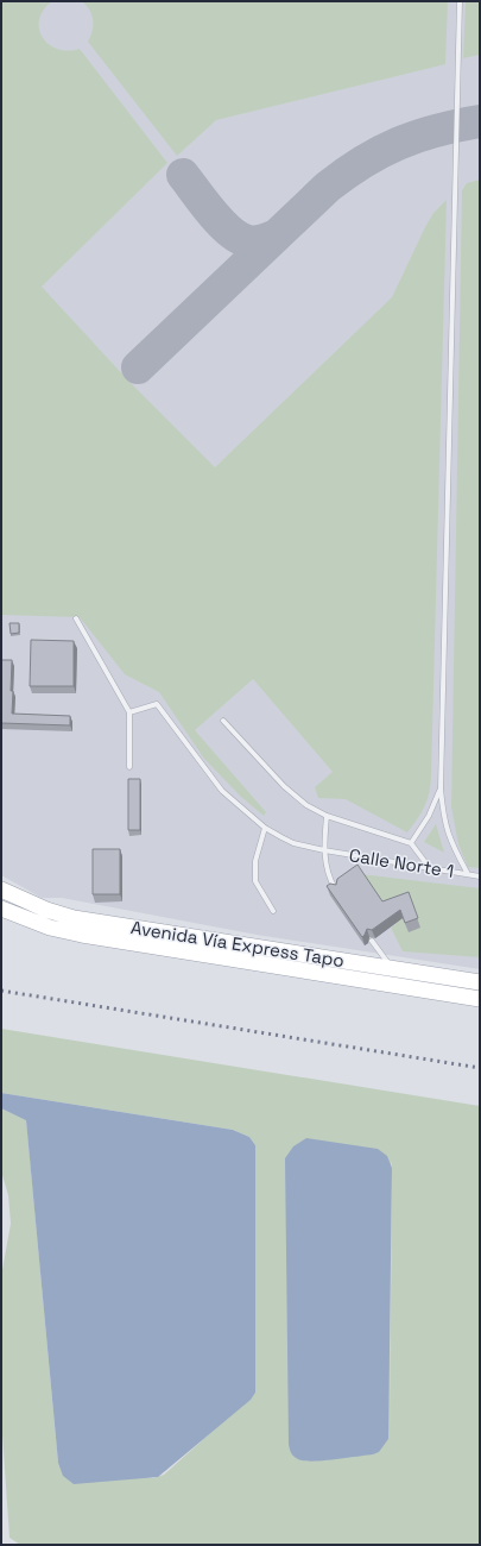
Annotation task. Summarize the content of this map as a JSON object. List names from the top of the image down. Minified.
{"streets":{"main road":["Avenida Vía Express Tapo"],"lane":["Calle Norte 1"]}}
